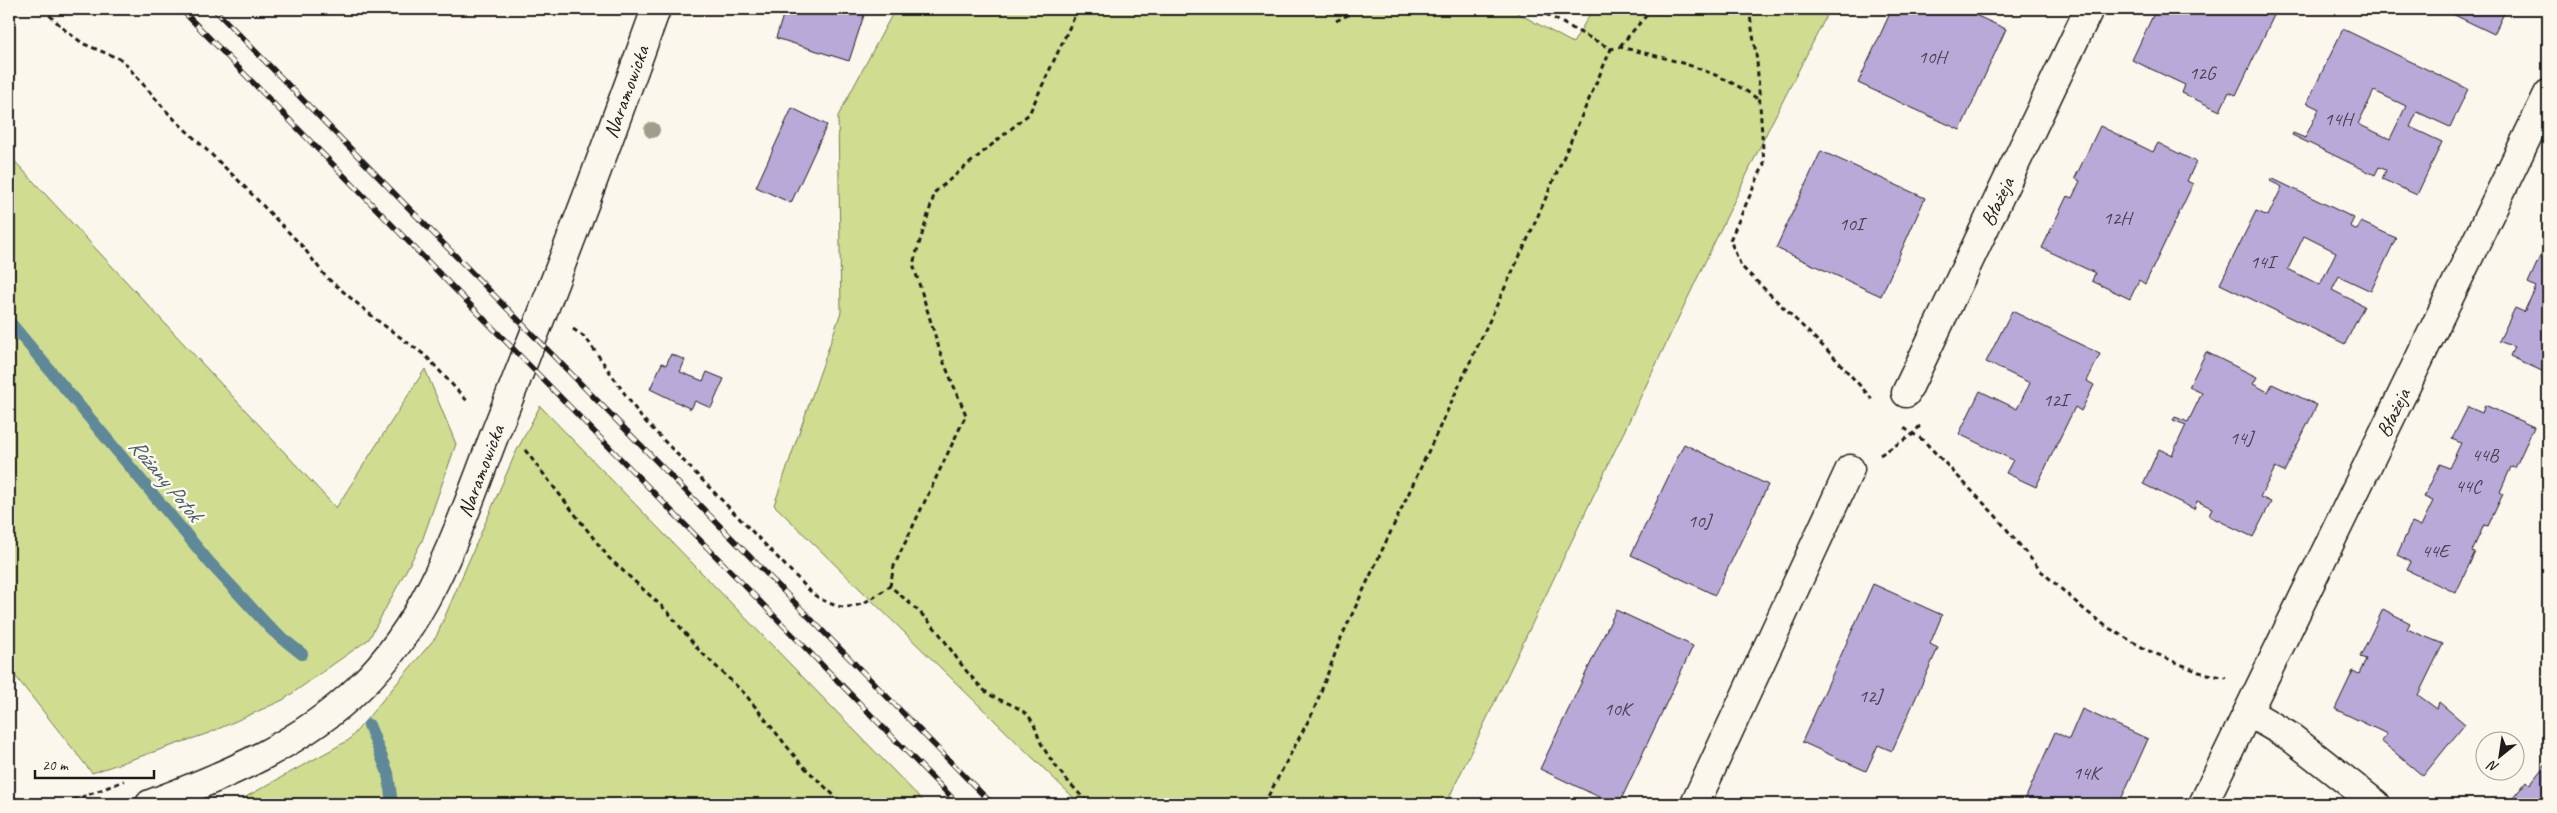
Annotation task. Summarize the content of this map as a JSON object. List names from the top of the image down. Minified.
{"streets":{"street":["Naramowicka","Błażeja"]},"water":["Różany Potok"],"house_numbers":["10H","12G","14H","12H","10I","14I","12I","14J","44B","44C","10J","44E","12J","10K","14K"],"scale_bar":"20 m","north":"bottom left"}
